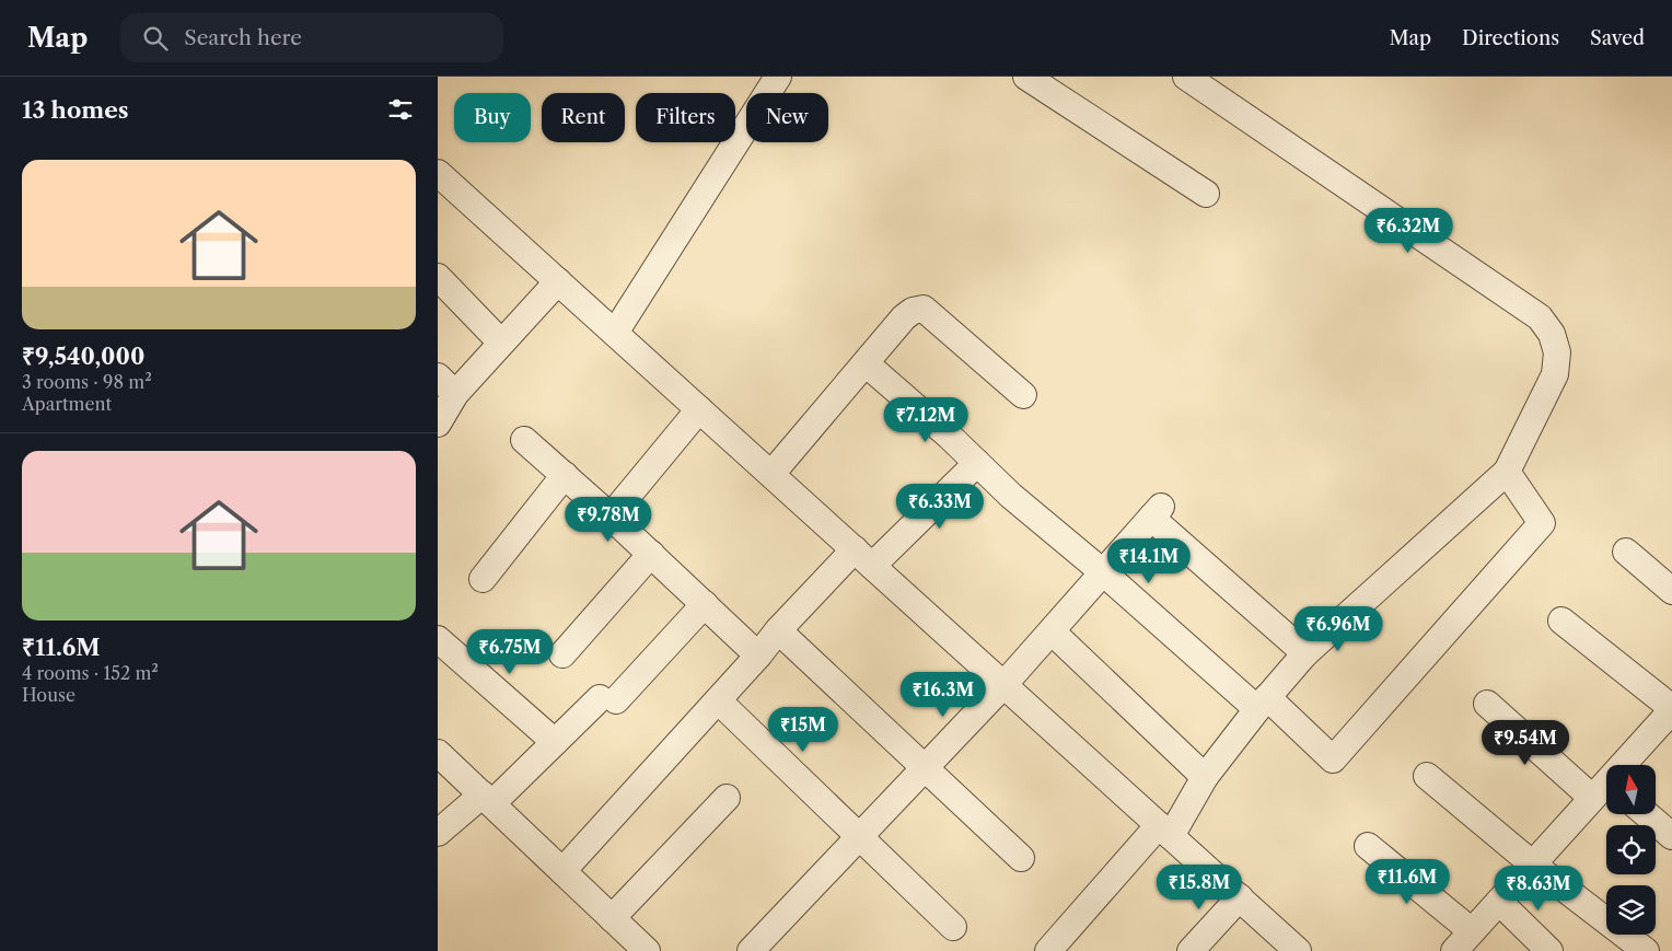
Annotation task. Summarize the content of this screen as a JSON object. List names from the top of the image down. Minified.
{"north":"top","page":{"header":"Map","search":"Search here","nav":["Map","Directions","Saved"],"heading":"13 homes","chip":["Buy","Rent","Filters","New"],"list":[{"name":"₹9,540,000","note":"3 rooms · 98 m² · Apartment"},{"name":"₹11.6M","note":"4 rooms · 152 m² · House"}],"price":["₹6.32M","₹7.12M","₹6.33M","₹9.78M","₹14.1M","₹6.96M","₹6.75M","₹16.3M","₹15M","₹9.54M","₹11.6M","₹15.8M","₹8.63M"]}}
